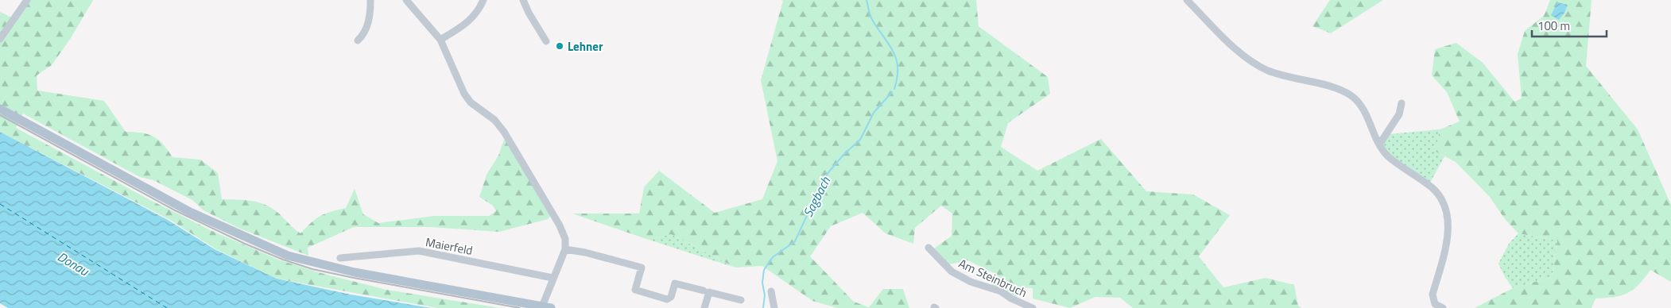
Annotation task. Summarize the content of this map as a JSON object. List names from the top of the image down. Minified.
{"streets":{"street":["Maierfeld","Am Steinbruch"]},"water":["Sagbach","Donau"],"places":["Lehner"],"scale_bar":"100 m"}
